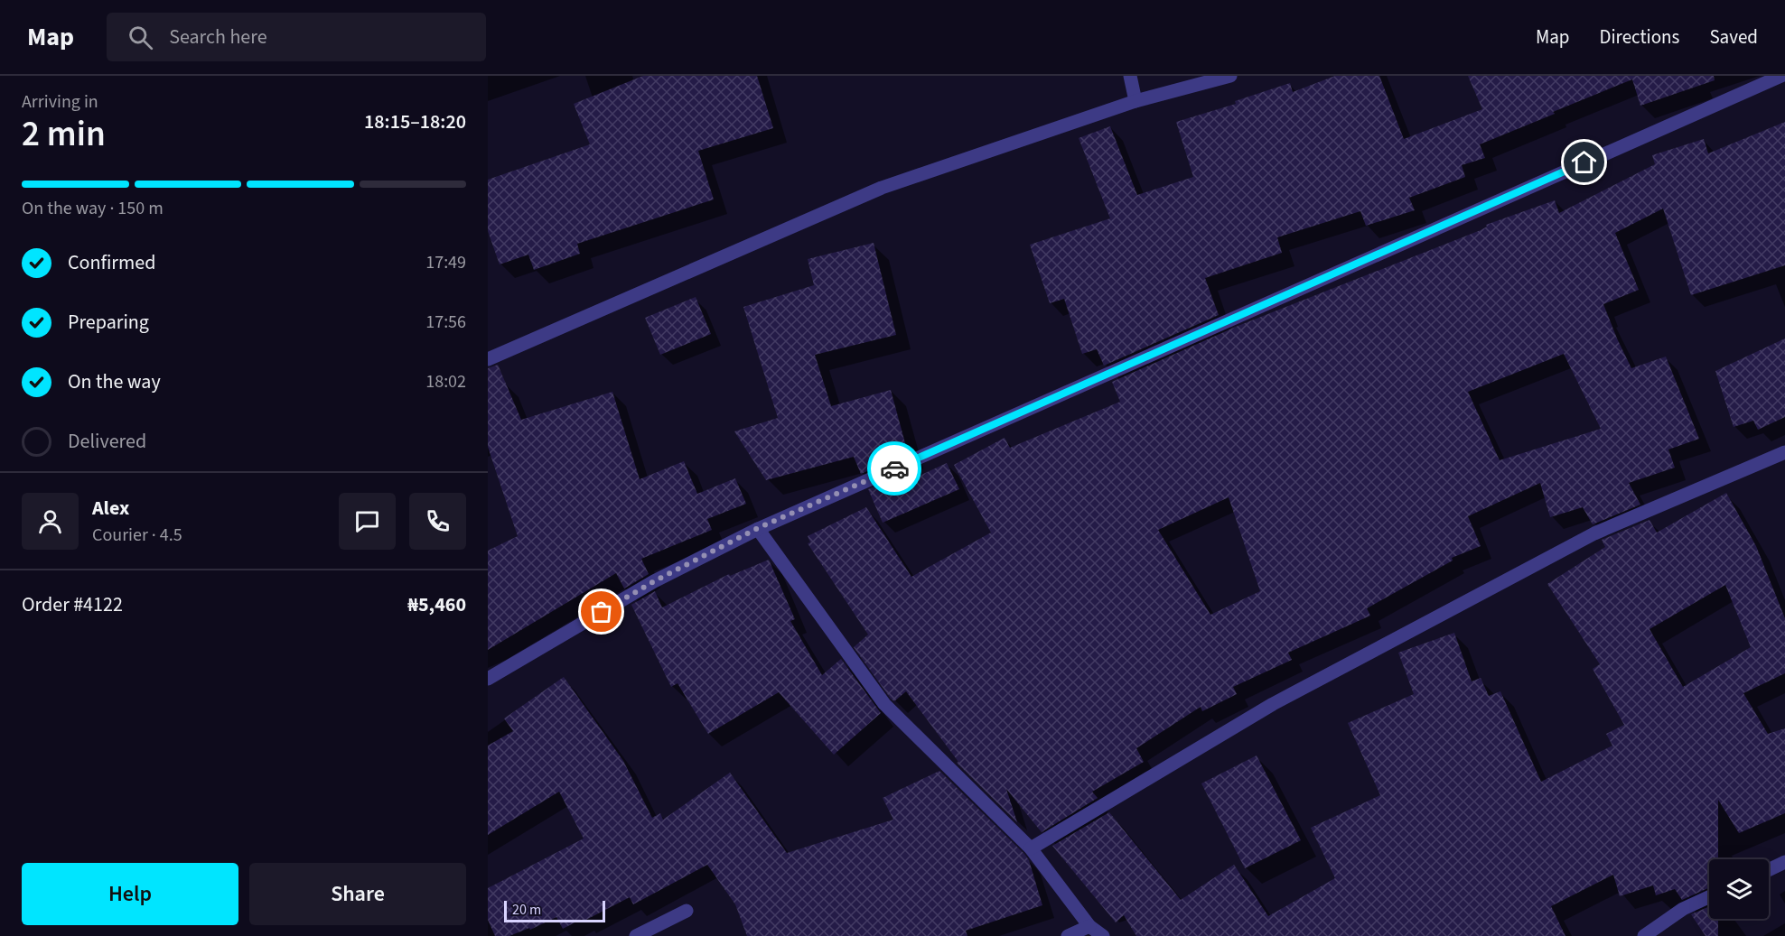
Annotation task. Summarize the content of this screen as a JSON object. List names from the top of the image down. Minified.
{"scale_bar":"20 m","page":{"header":"Map","search":"Search here","nav":["Map","Directions","Saved"],"heading":["2 min","Arriving in","18:15–18:20"],"panel":["Alex","Courier · 4.5","Order #4122","₦5,460"],"bar":"On the way · 150 m","list":[["Confirmed","17:49"],["Preparing","17:56"],["On the way","18:02"],"Delivered"],"buttons":["Help","Share"],"scale":"20 m"}}
